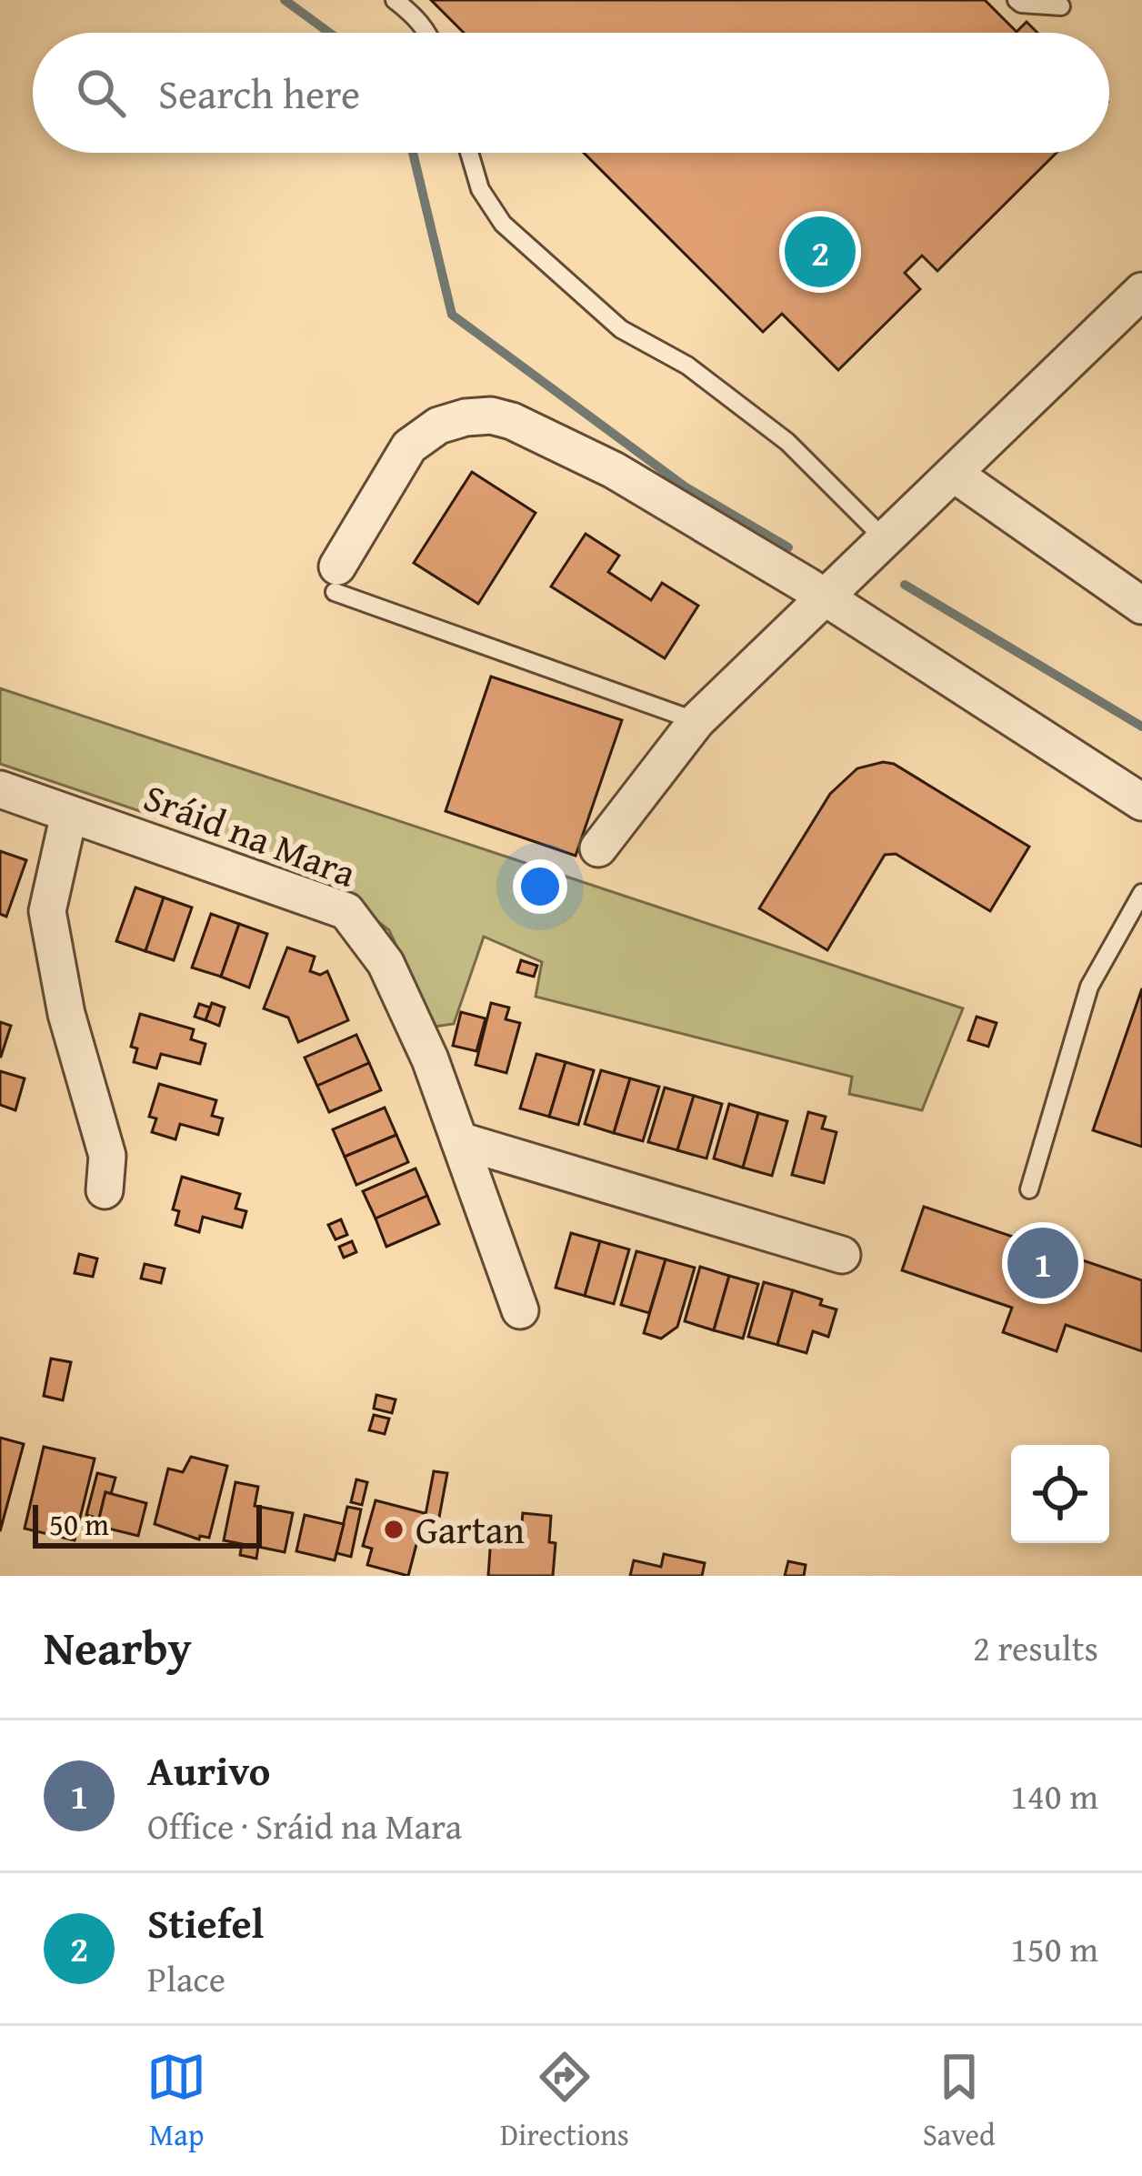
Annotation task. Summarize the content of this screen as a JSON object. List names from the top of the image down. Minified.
{"streets":{"street":["Sráid na Mara"]},"places":["Gartan"],"scale_bar":"50 m","page":{"search":"Search here","pins":["2","1"],"scale":"50 m","heading":["Nearby","2 results"],"list":[{"mark":"1","name":"Aurivo","note":"Office · Sráid na Mara","value":"140 m"},{"mark":"2","name":"Stiefel","note":"Place","value":"150 m"}],"nav":["Map","Directions","Saved"]}}
